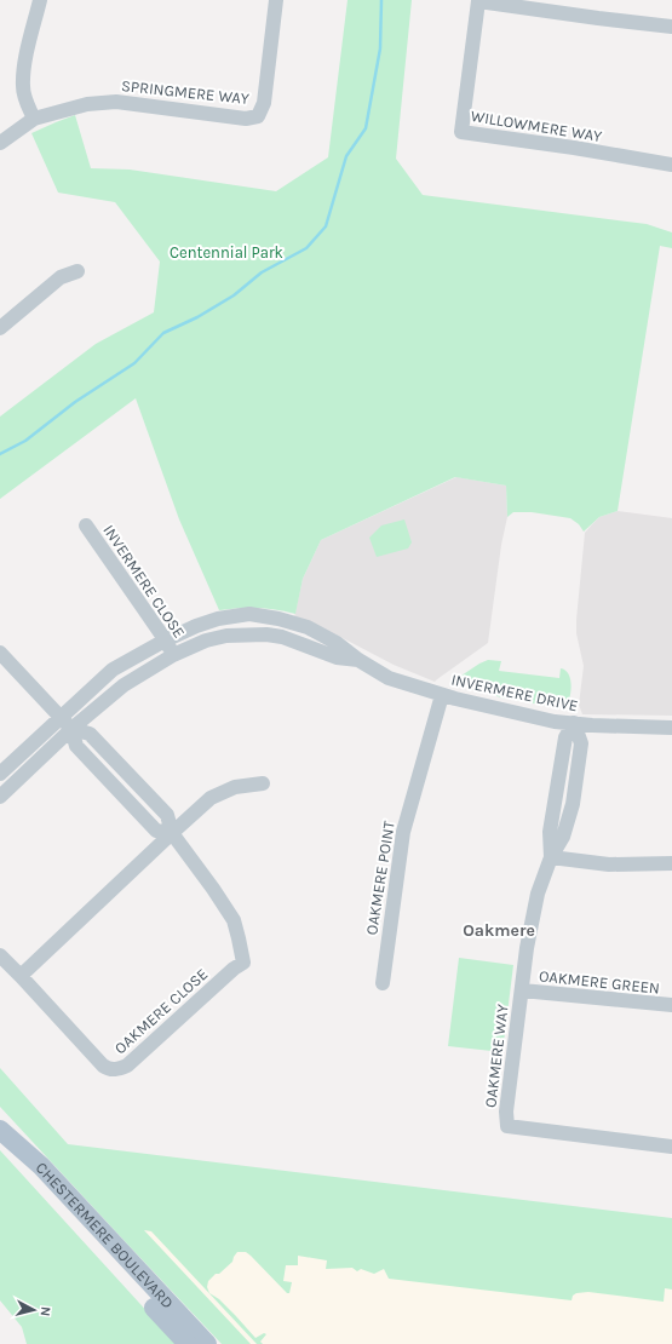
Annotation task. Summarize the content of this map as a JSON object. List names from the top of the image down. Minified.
{"streets":{"main road":["CHESTERMERE BOULEVARD"],"street":["SPRINGMERE WAY","WILLOWMERE WAY","INVERMERE CLOSE","INVERMERE DRIVE","OAKMERE POINT","OAKMERE GREEN","OAKMERE CLOSE","OAKMERE WAY"]},"crossings":[["INVERMERE CLOSE","INVERMERE DRIVE"],["INVERMERE DRIVE","OAKMERE POINT"],["INVERMERE DRIVE","OAKMERE CLOSE"],["INVERMERE DRIVE","OAKMERE WAY"],["OAKMERE GREEN","OAKMERE WAY"]],"districts":["Oakmere"],"parks":["Centennial Park"],"north":"right"}
